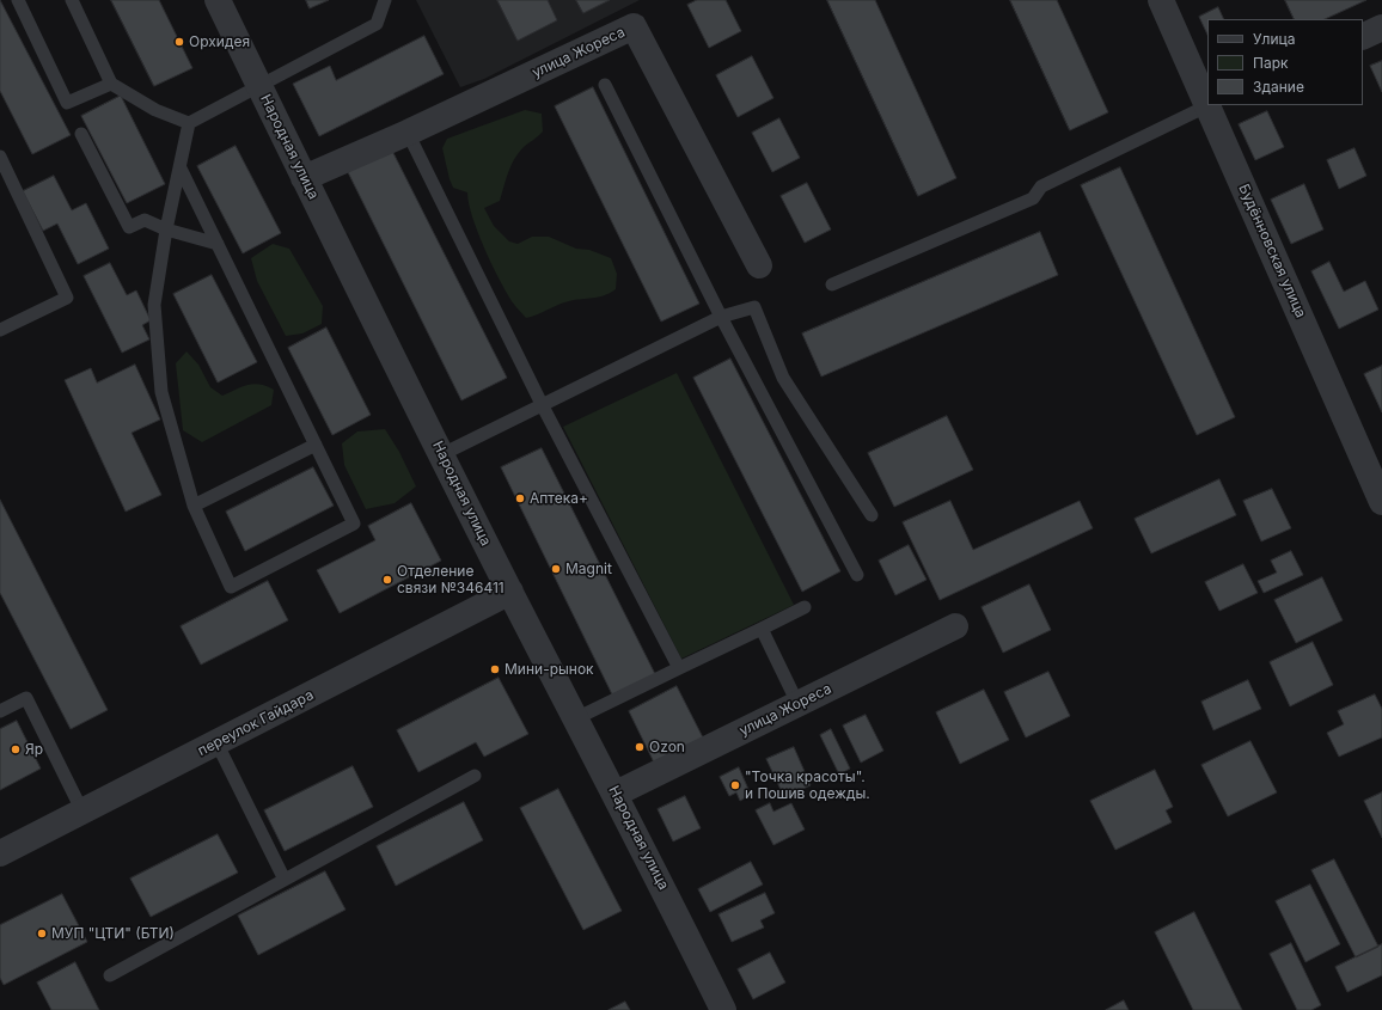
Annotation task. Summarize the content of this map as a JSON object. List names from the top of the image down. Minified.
{"streets":{"street":["улица Жореса","Народная улица","Будённовская улица","переулок Гайдара"]},"crossings":[["улица Жореса","Народная улица"],["Народная улица","переулок Гайдара"]],"places":["Орхидея","Аптека+","Magnit","Отделение связи №346411","Мини-рынок","Ozon","Яр","\"Точка красоты\". и Пошив одежды.","МУП \"ЦТИ\" (БТИ)"],"legend":["Улица","Парк","Здание"]}
